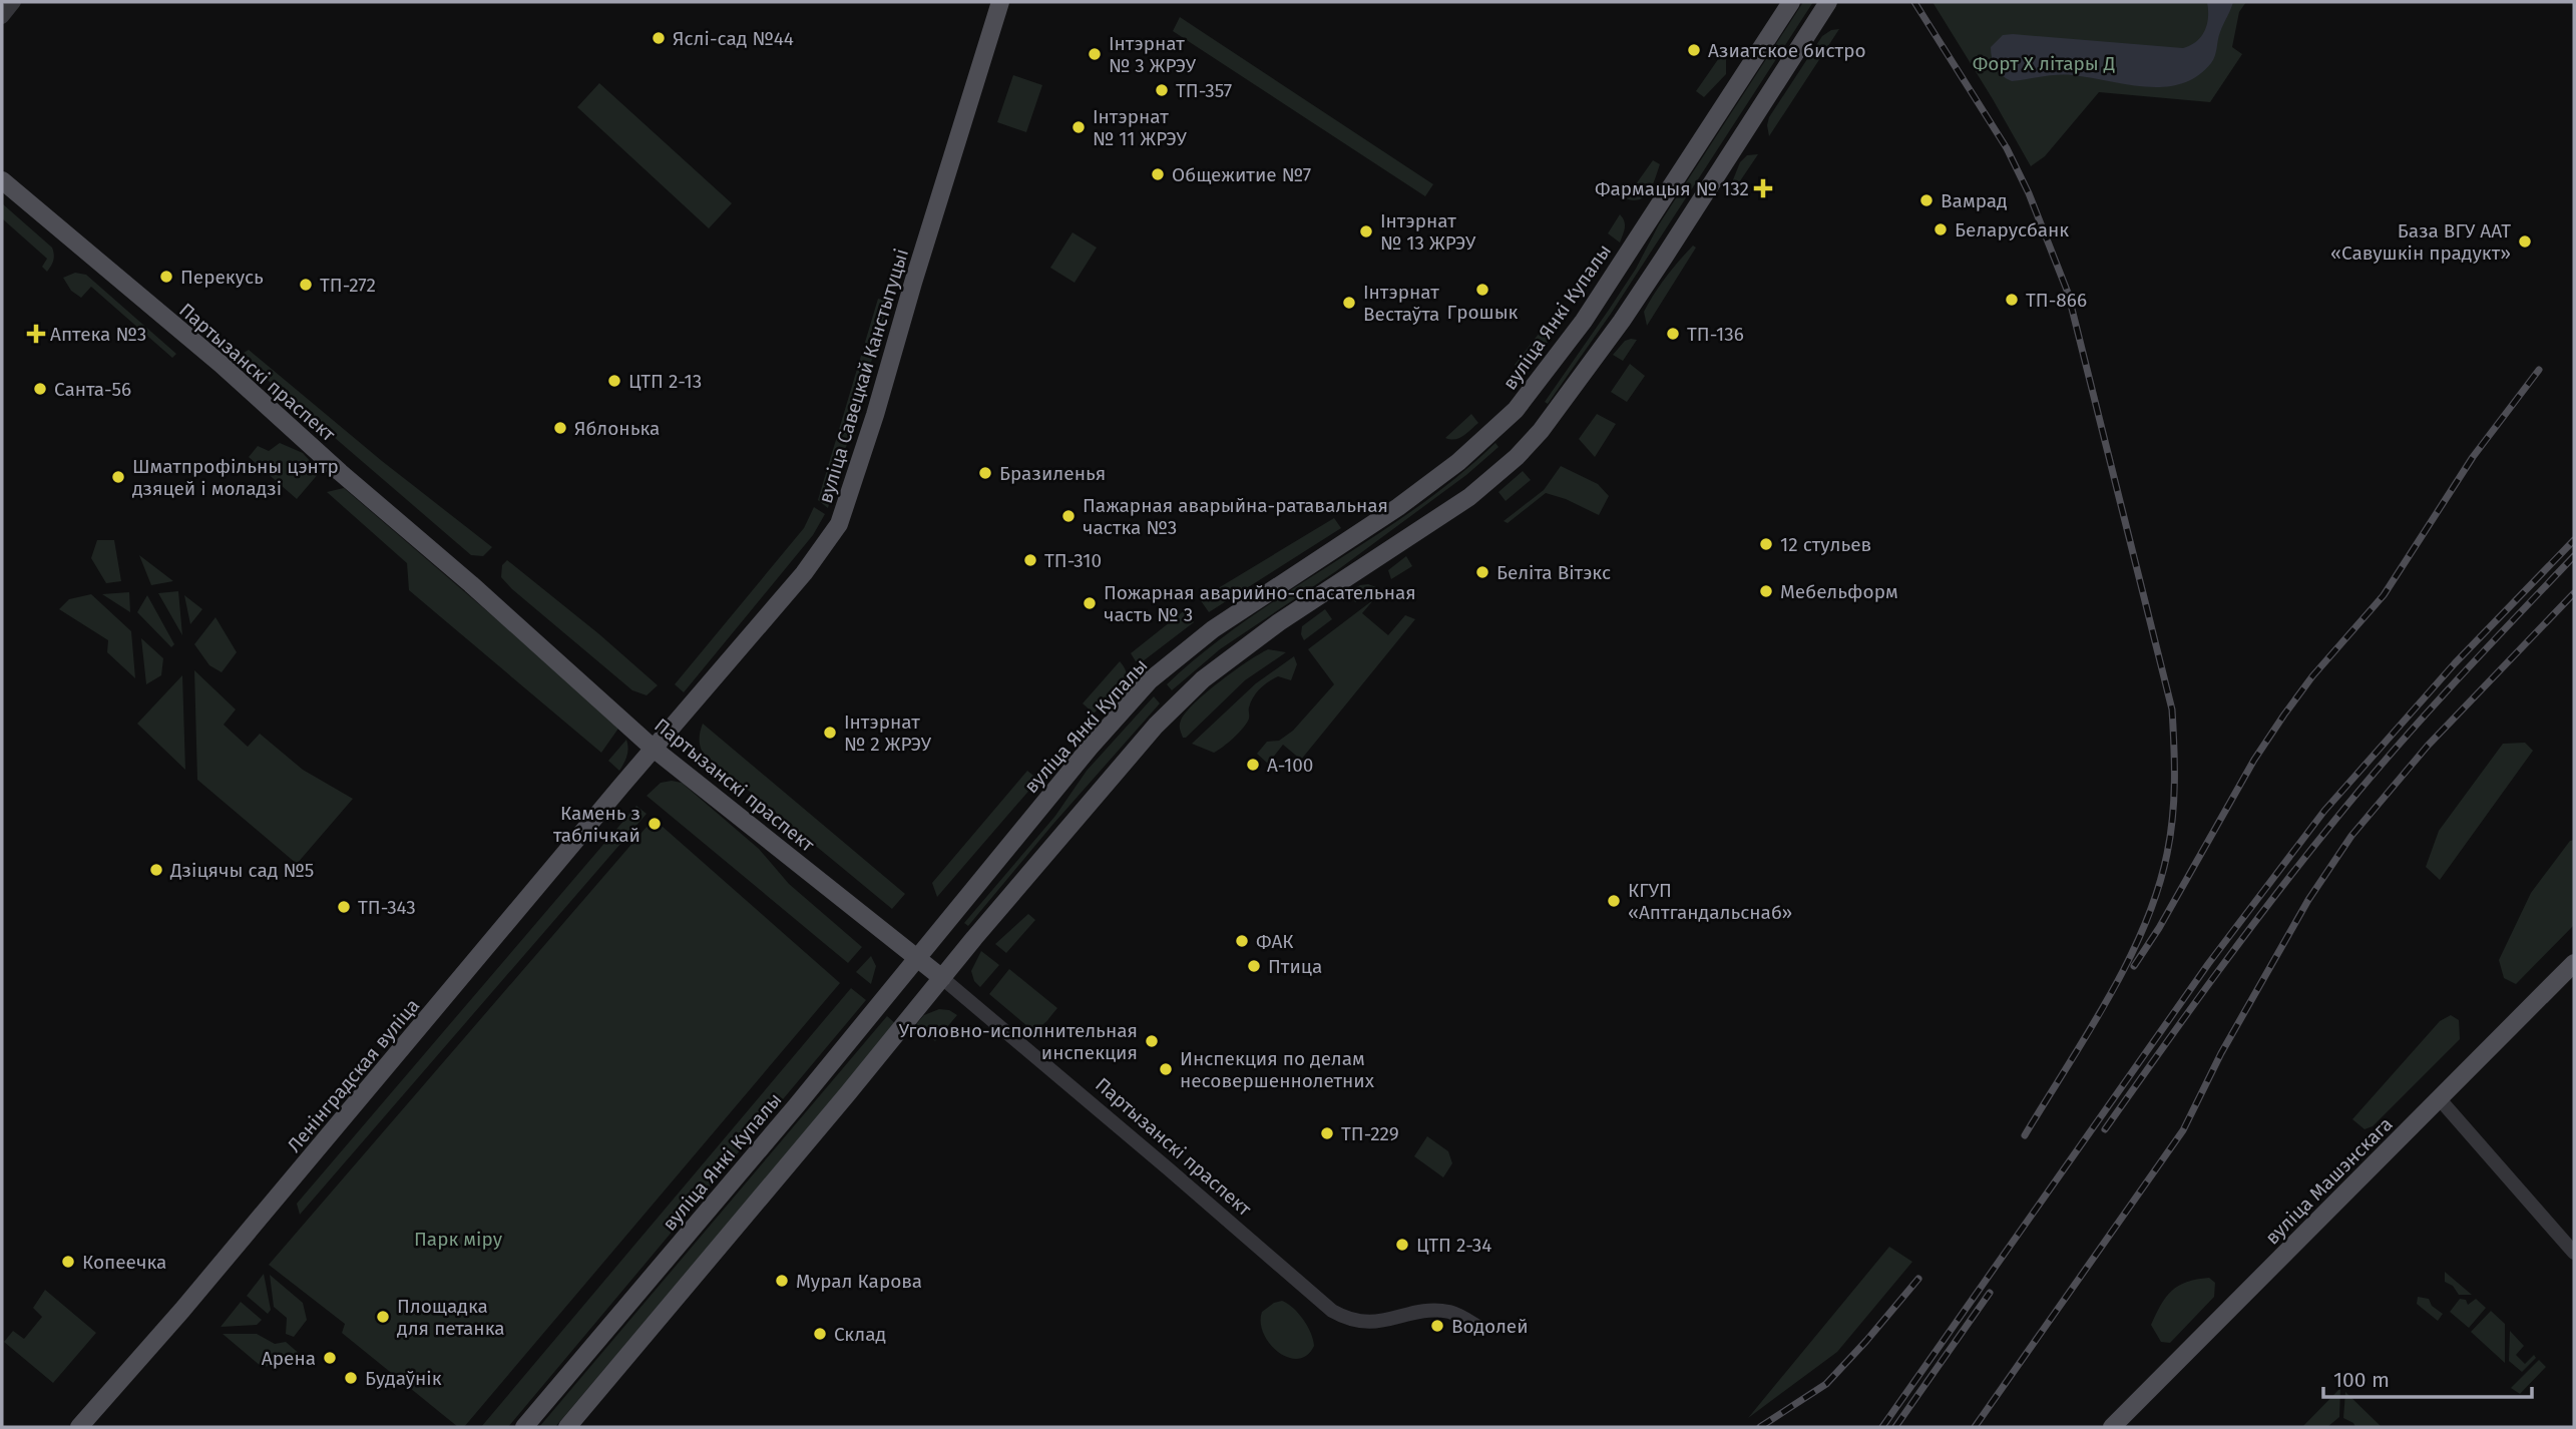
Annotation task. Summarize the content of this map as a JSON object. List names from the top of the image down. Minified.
{"streets":{"main road":["вуліца Янкі Купалы","Партызанскі праспект","вуліца Савецкай Канстытуцыі","Ленінградская вуліца","вуліца Машэнскага"]},"crossings":[["вуліца Янкі Купалы","Партызанскі праспект"],["Партызанскі праспект","вуліца Савецкай Канстытуцыі"],["Партызанскі праспект","Ленінградская вуліца"],["вуліца Савецкай Канстытуцыі","Ленінградская вуліца"]],"parks":["Форт X літары Д","Парк міру"],"places":{"other":["Яслі-сад №44","Азиатское бистро","Інтэрнат № 3 ЖРЭУ","ТП-357","Інтэрнат № 11 ЖРЭУ","Общежитие №7","Вамрад","Беларусбанк","Інтэрнат № 13 ЖРЭУ","База ВГУ ААТ «Савушкін прадукт»","Перекусь","ТП-272","Грошык","ТП-866","Інтэрнат Вестаўта","ТП-136","ЦТП 2-13","Санта-56","Яблонька","Бразиленья","Шматпрофільны цэнтр дзяцей і моладзі","Пажарная аварыйна-ратавальная частка №3","12 стульев","ТП-310","Беліта Вітэкс","Мебельформ","Пожарная аварийно-спасательная часть № 3","Інтэрнат № 2 ЖРЭУ","А-100","Камень з таблічкай","Дзіцячы сад №5","КГУП «Аптгандальснаб»","ТП-343","ФАК","Птица","Уголовно-исполнительная инспекция","Инспекция по делам несовершеннолетних","ТП-229","ЦТП 2-34","Копеечка","Мурал Карова","Площадка для петанка","Водолей","Склад","Арена","Будаўнік"],"health":["Фармацыя № 132","Аптека №3"]},"scale_bar":"100 m"}
